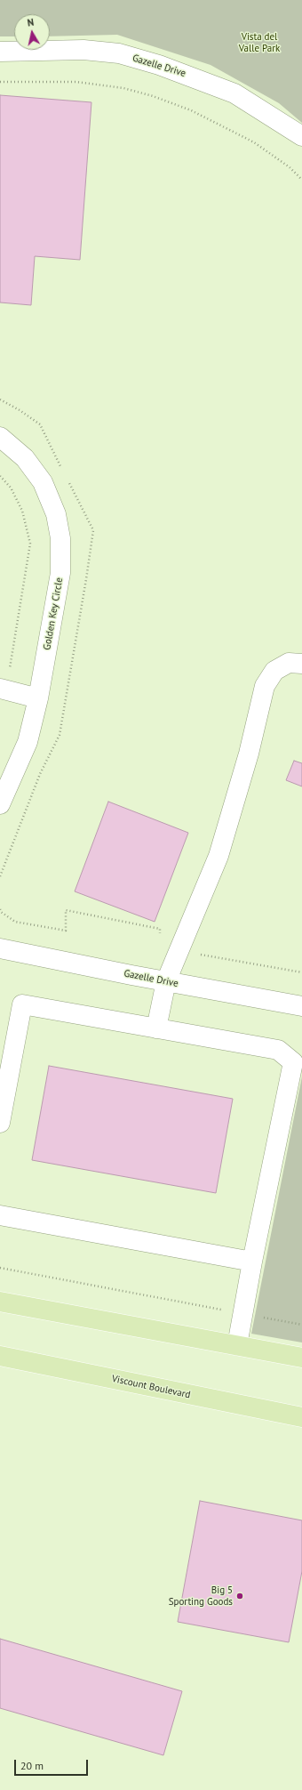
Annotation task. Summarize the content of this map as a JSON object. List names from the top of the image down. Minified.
{"streets":{"main road":["Viscount Boulevard"],"street":["Gazelle Drive","Golden Key Circle"]},"parks":["Vista del Valle Park"],"places":["Big 5 Sporting Goods"],"scale_bar":"20 m","north":"top"}
